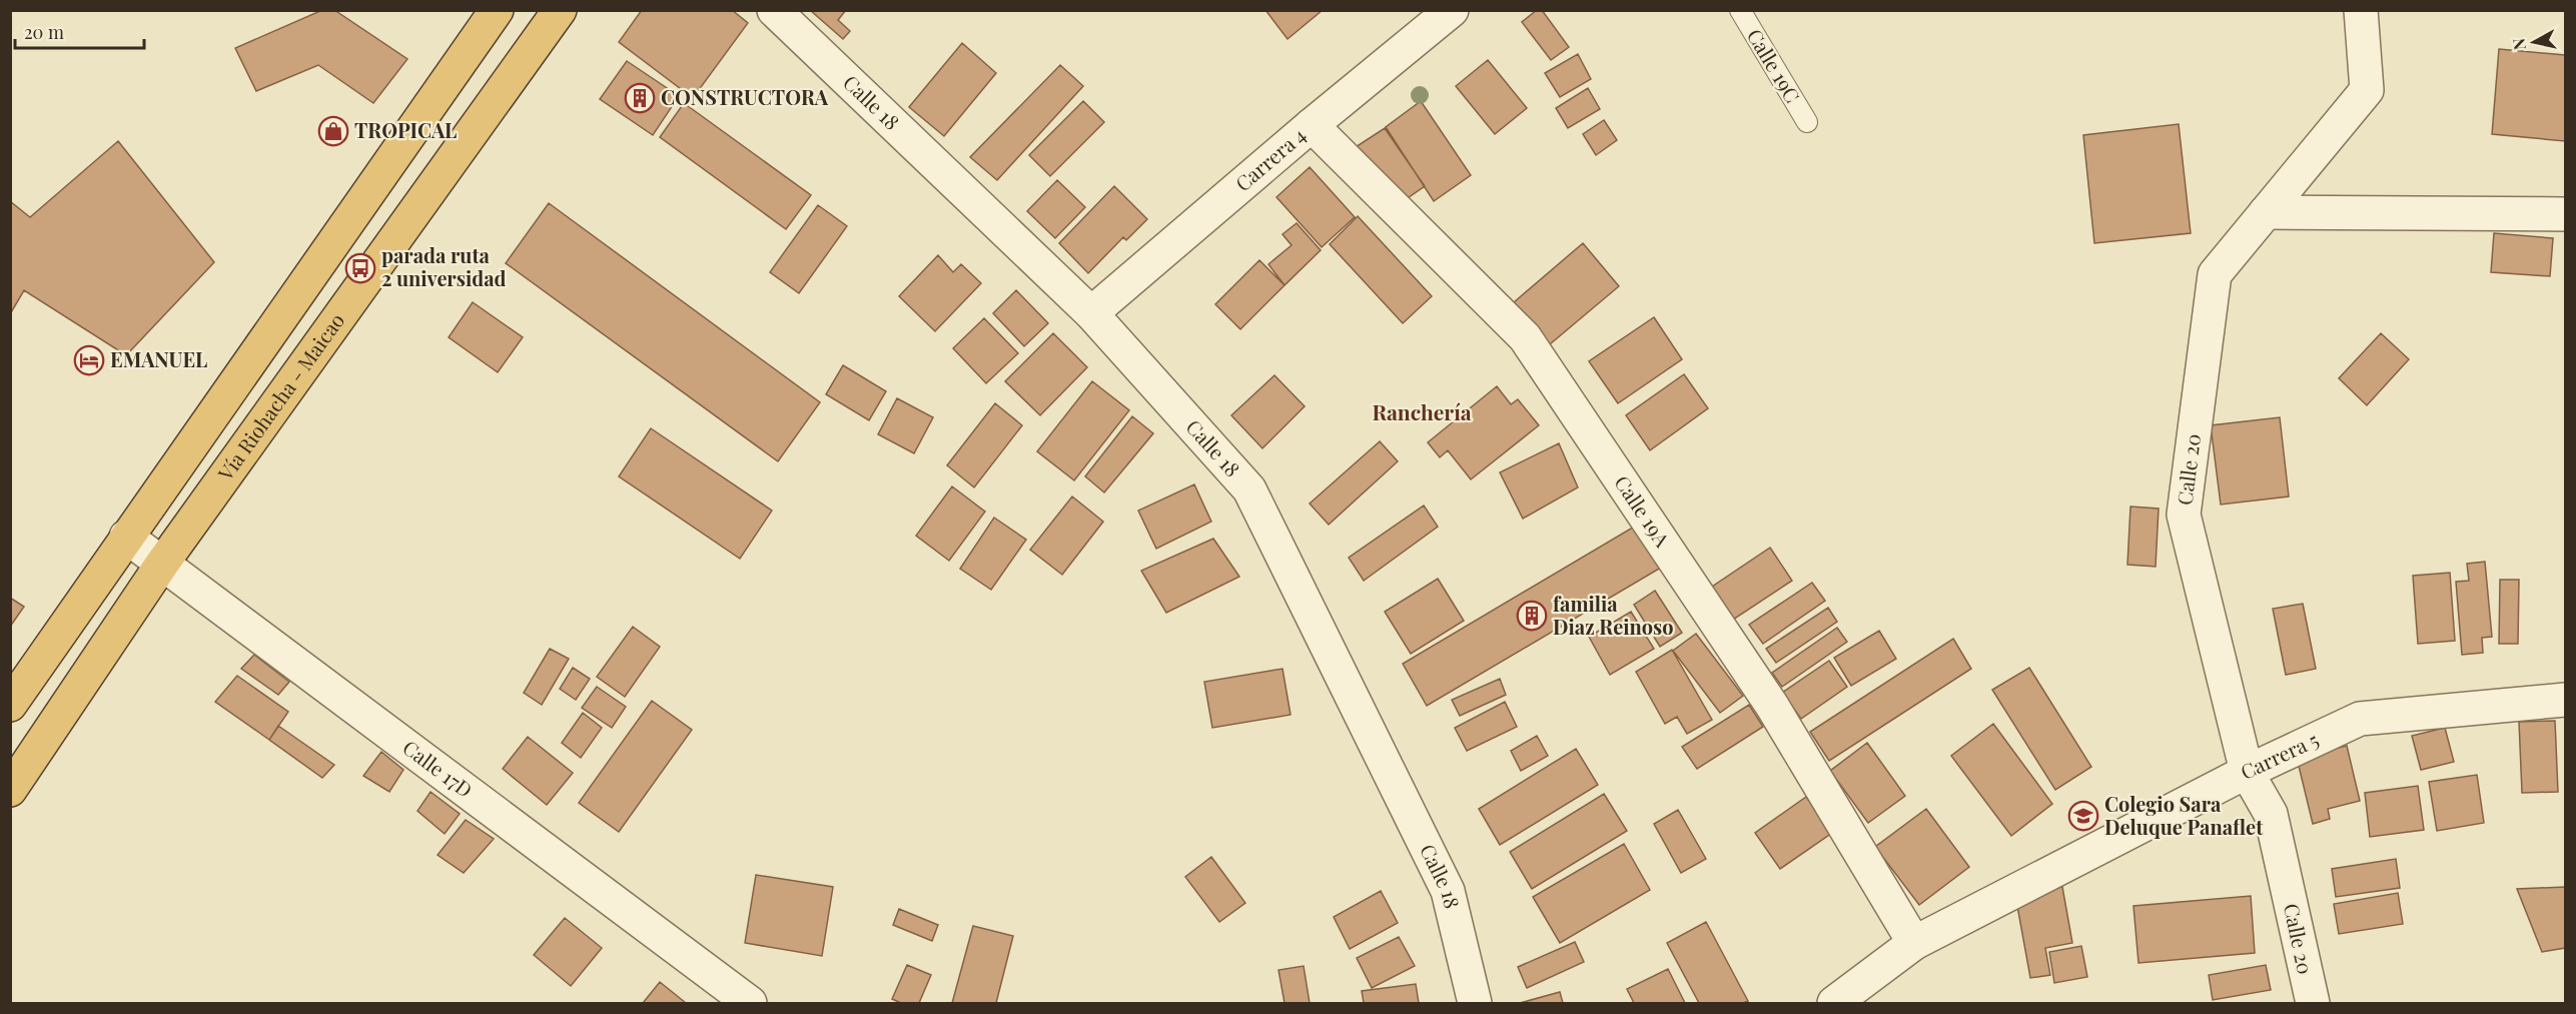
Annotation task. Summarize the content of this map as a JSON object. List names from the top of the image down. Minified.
{"streets":{"highway":["Vía Riohacha - Maicao"],"street":["Calle 18","Carrera 4","Calle 20","Calle 19A","Carrera 5","Calle 17D"],"lane":["Calle 19C"]},"crossings":[["Calle 18","Carrera 4"],["Carrera 4","Calle 19A"],["Vía Riohacha - Maicao","Calle 17D"],["Calle 20","Carrera 5"],["Calle 19A","Carrera 5"]],"districts":["Ranchería"],"places":{"building":["CONSTRUCTORA","familia Diaz Reinoso"],"shop":["TROPICAL"],"bus stop":["parada ruta 2 universidad"],"hotel":["EMANUEL"],"school or university":["Colegio Sara Deluque Panaflet"]},"scale_bar":"20 m","north":"left"}
